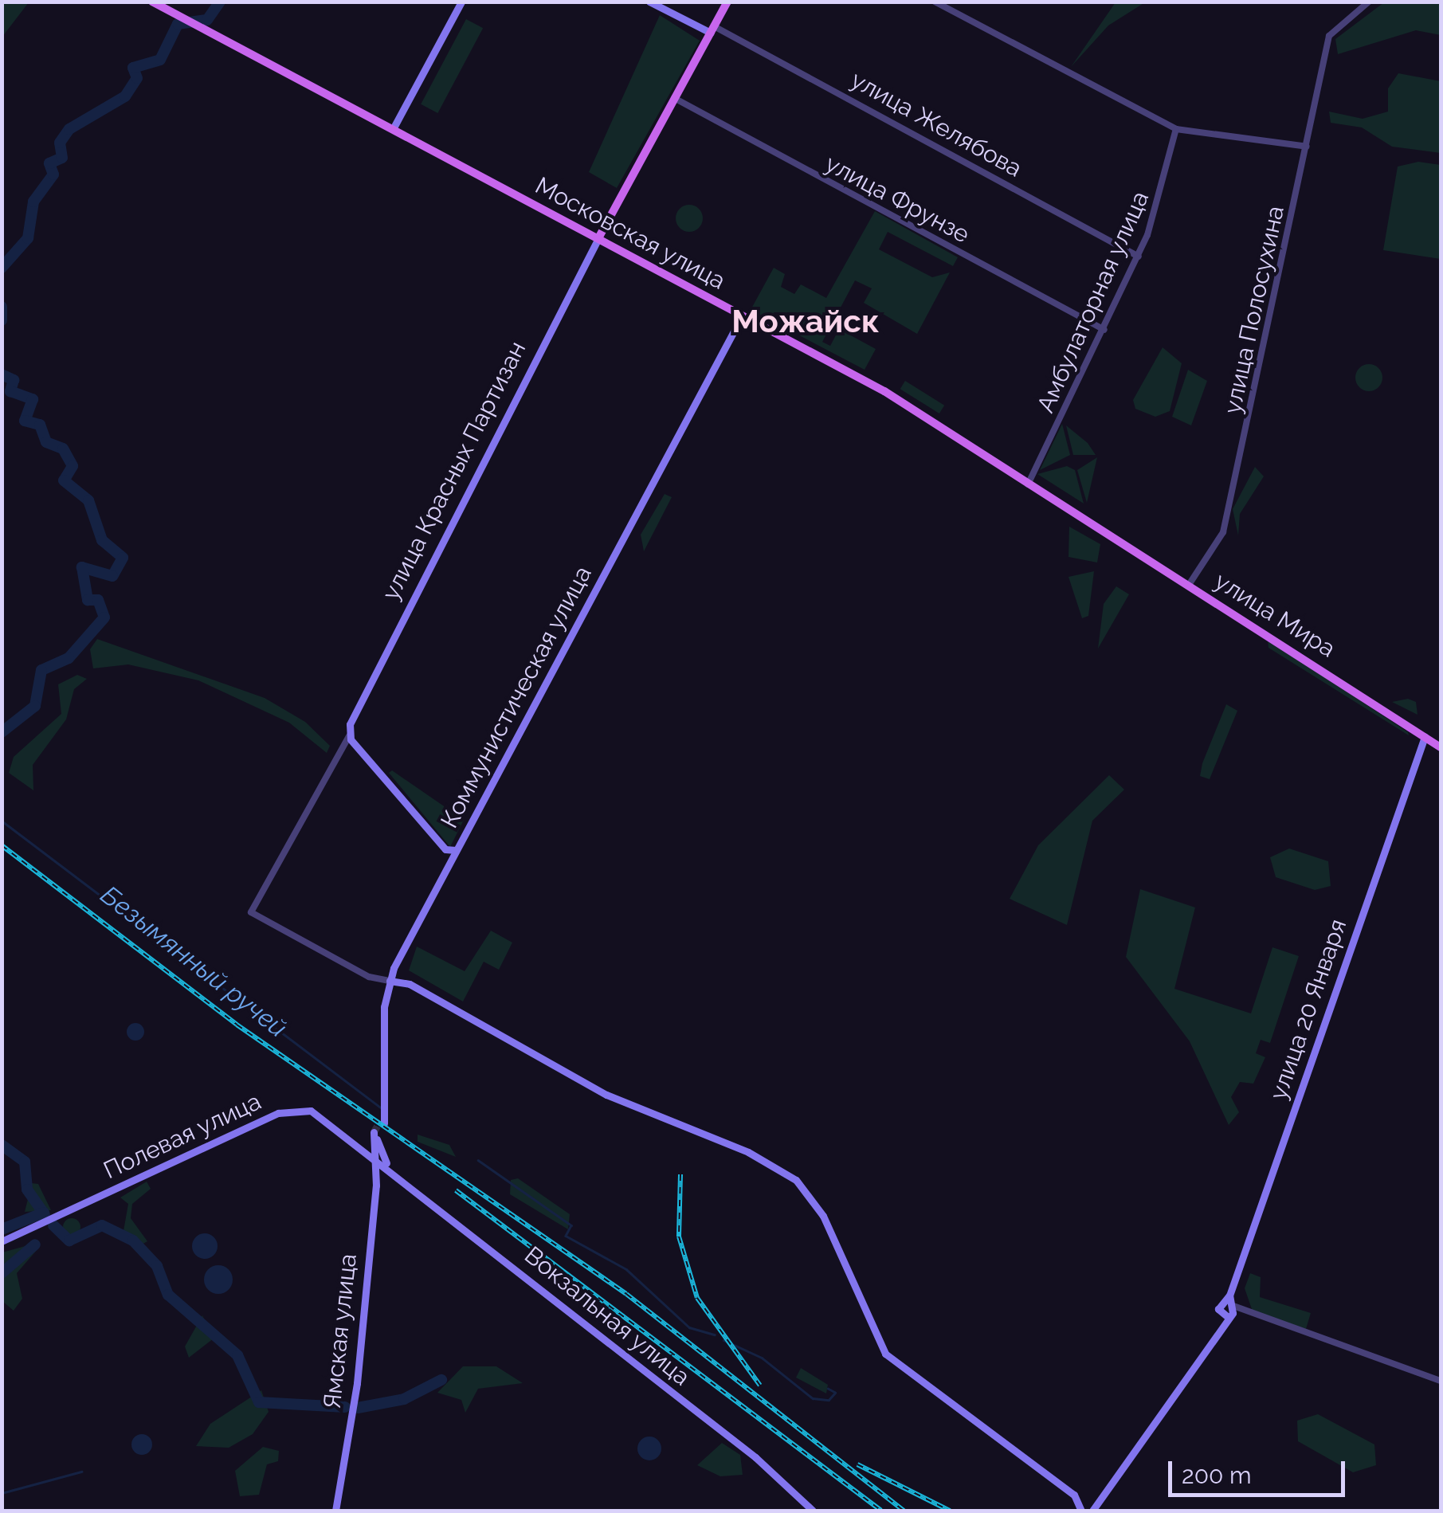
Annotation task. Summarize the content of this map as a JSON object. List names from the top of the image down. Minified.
{"streets":{"main road":["улица Желябова","Московская улица","улица Красных Партизан","улица Мира","Коммунистическая улица","улица 20 Января","Полевая улица","Вокзальная улица","Ямская улица"],"street":["улица Фрунзе","Амбулаторная улица","улица Полосухина"]},"crossings":[["улица Желябова","Амбулаторная улица"],["улица Фрунзе","Амбулаторная улица"],["Московская улица","Амбулаторная улица"],["Московская улица","улица Красных Партизан"],["Московская улица","улица Мира"],["Московская улица","Коммунистическая улица"],["улица Полосухина","улица Мира"],["улица Мира","улица 20 Января"],["Полевая улица","Вокзальная улица"],["Полевая улица","Ямская улица"],["Вокзальная улица","Ямская улица"]],"districts":["Можайск"],"water":["Безымянный ручей"],"scale_bar":"200 m"}
